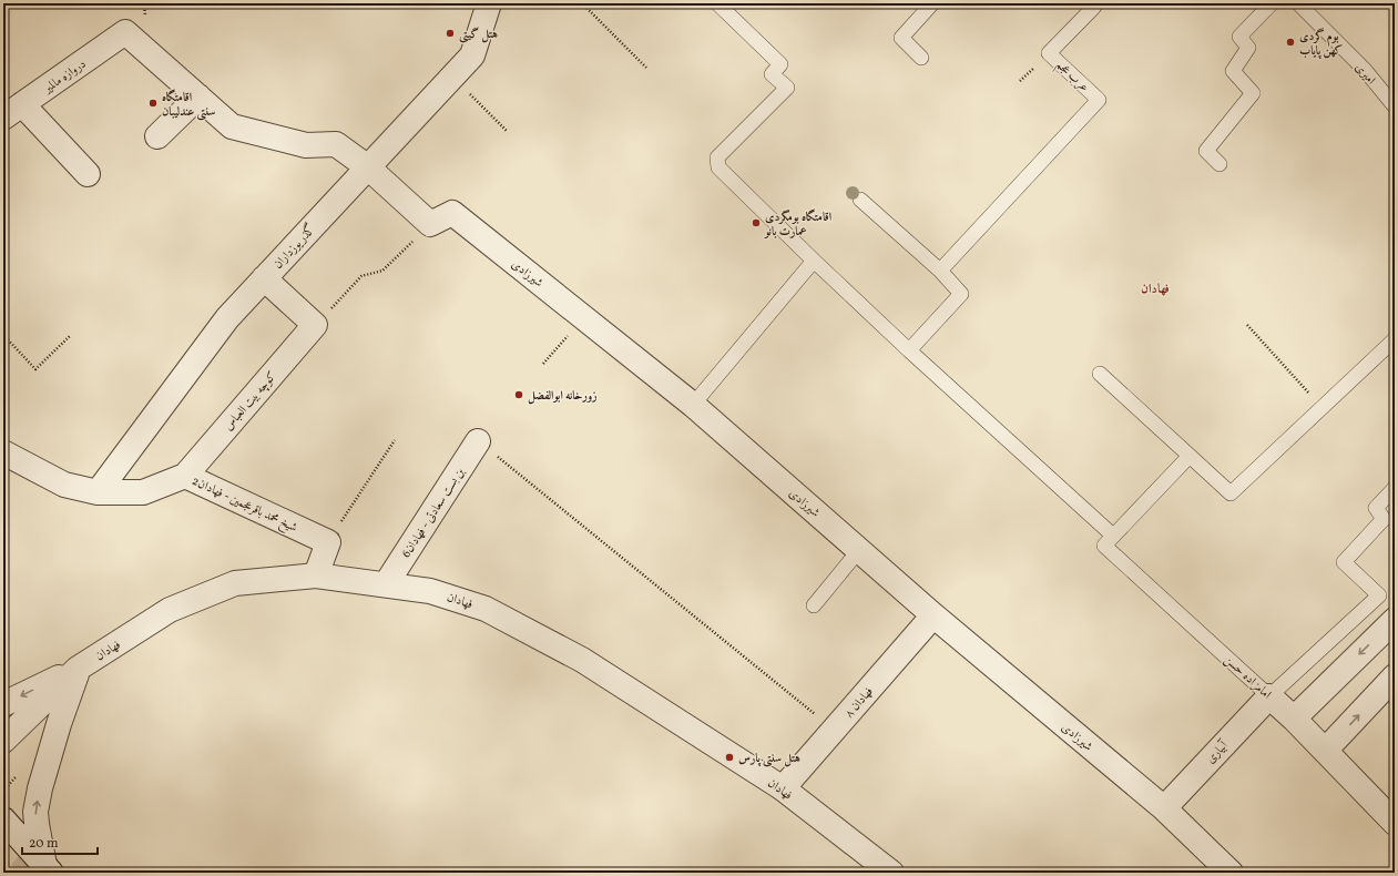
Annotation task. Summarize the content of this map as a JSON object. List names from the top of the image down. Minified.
{"streets":{"street":["دروازه مالمیر","گذر يوزداران","شیرزادی","کوچه بيت العباس","شیخ محمد باقرعجمین - فهادان2","بن بست سعادتی - فهادان6","فهادان","امامزاده حسن","فهادان ۸","آبیاری"],"lane":["امیری","عرب عجم"]},"crossings":[["گذر يوزداران","شیخ محمد باقرعجمین - فهادان2"],["شیرزادی","فهادان ۸"],["شیرزادی","آبیاری"],["کوچه بيت العباس","شیخ محمد باقرعجمین - فهادان2"],["بن بست سعادتی - فهادان6","فهادان"],["فهادان","فهادان ۸"],["امامزاده حسن","آبیاری"]],"districts":["فهادان"],"places":["هتل گیتی","بوم گردی کهن پایاب","اقامتگاه سنتی عندلیبان","اقامتگاه بومگردی عمارت بانو","زورخانه ابوالفضل","هتل سنتی پارس"],"scale_bar":"20 m"}
